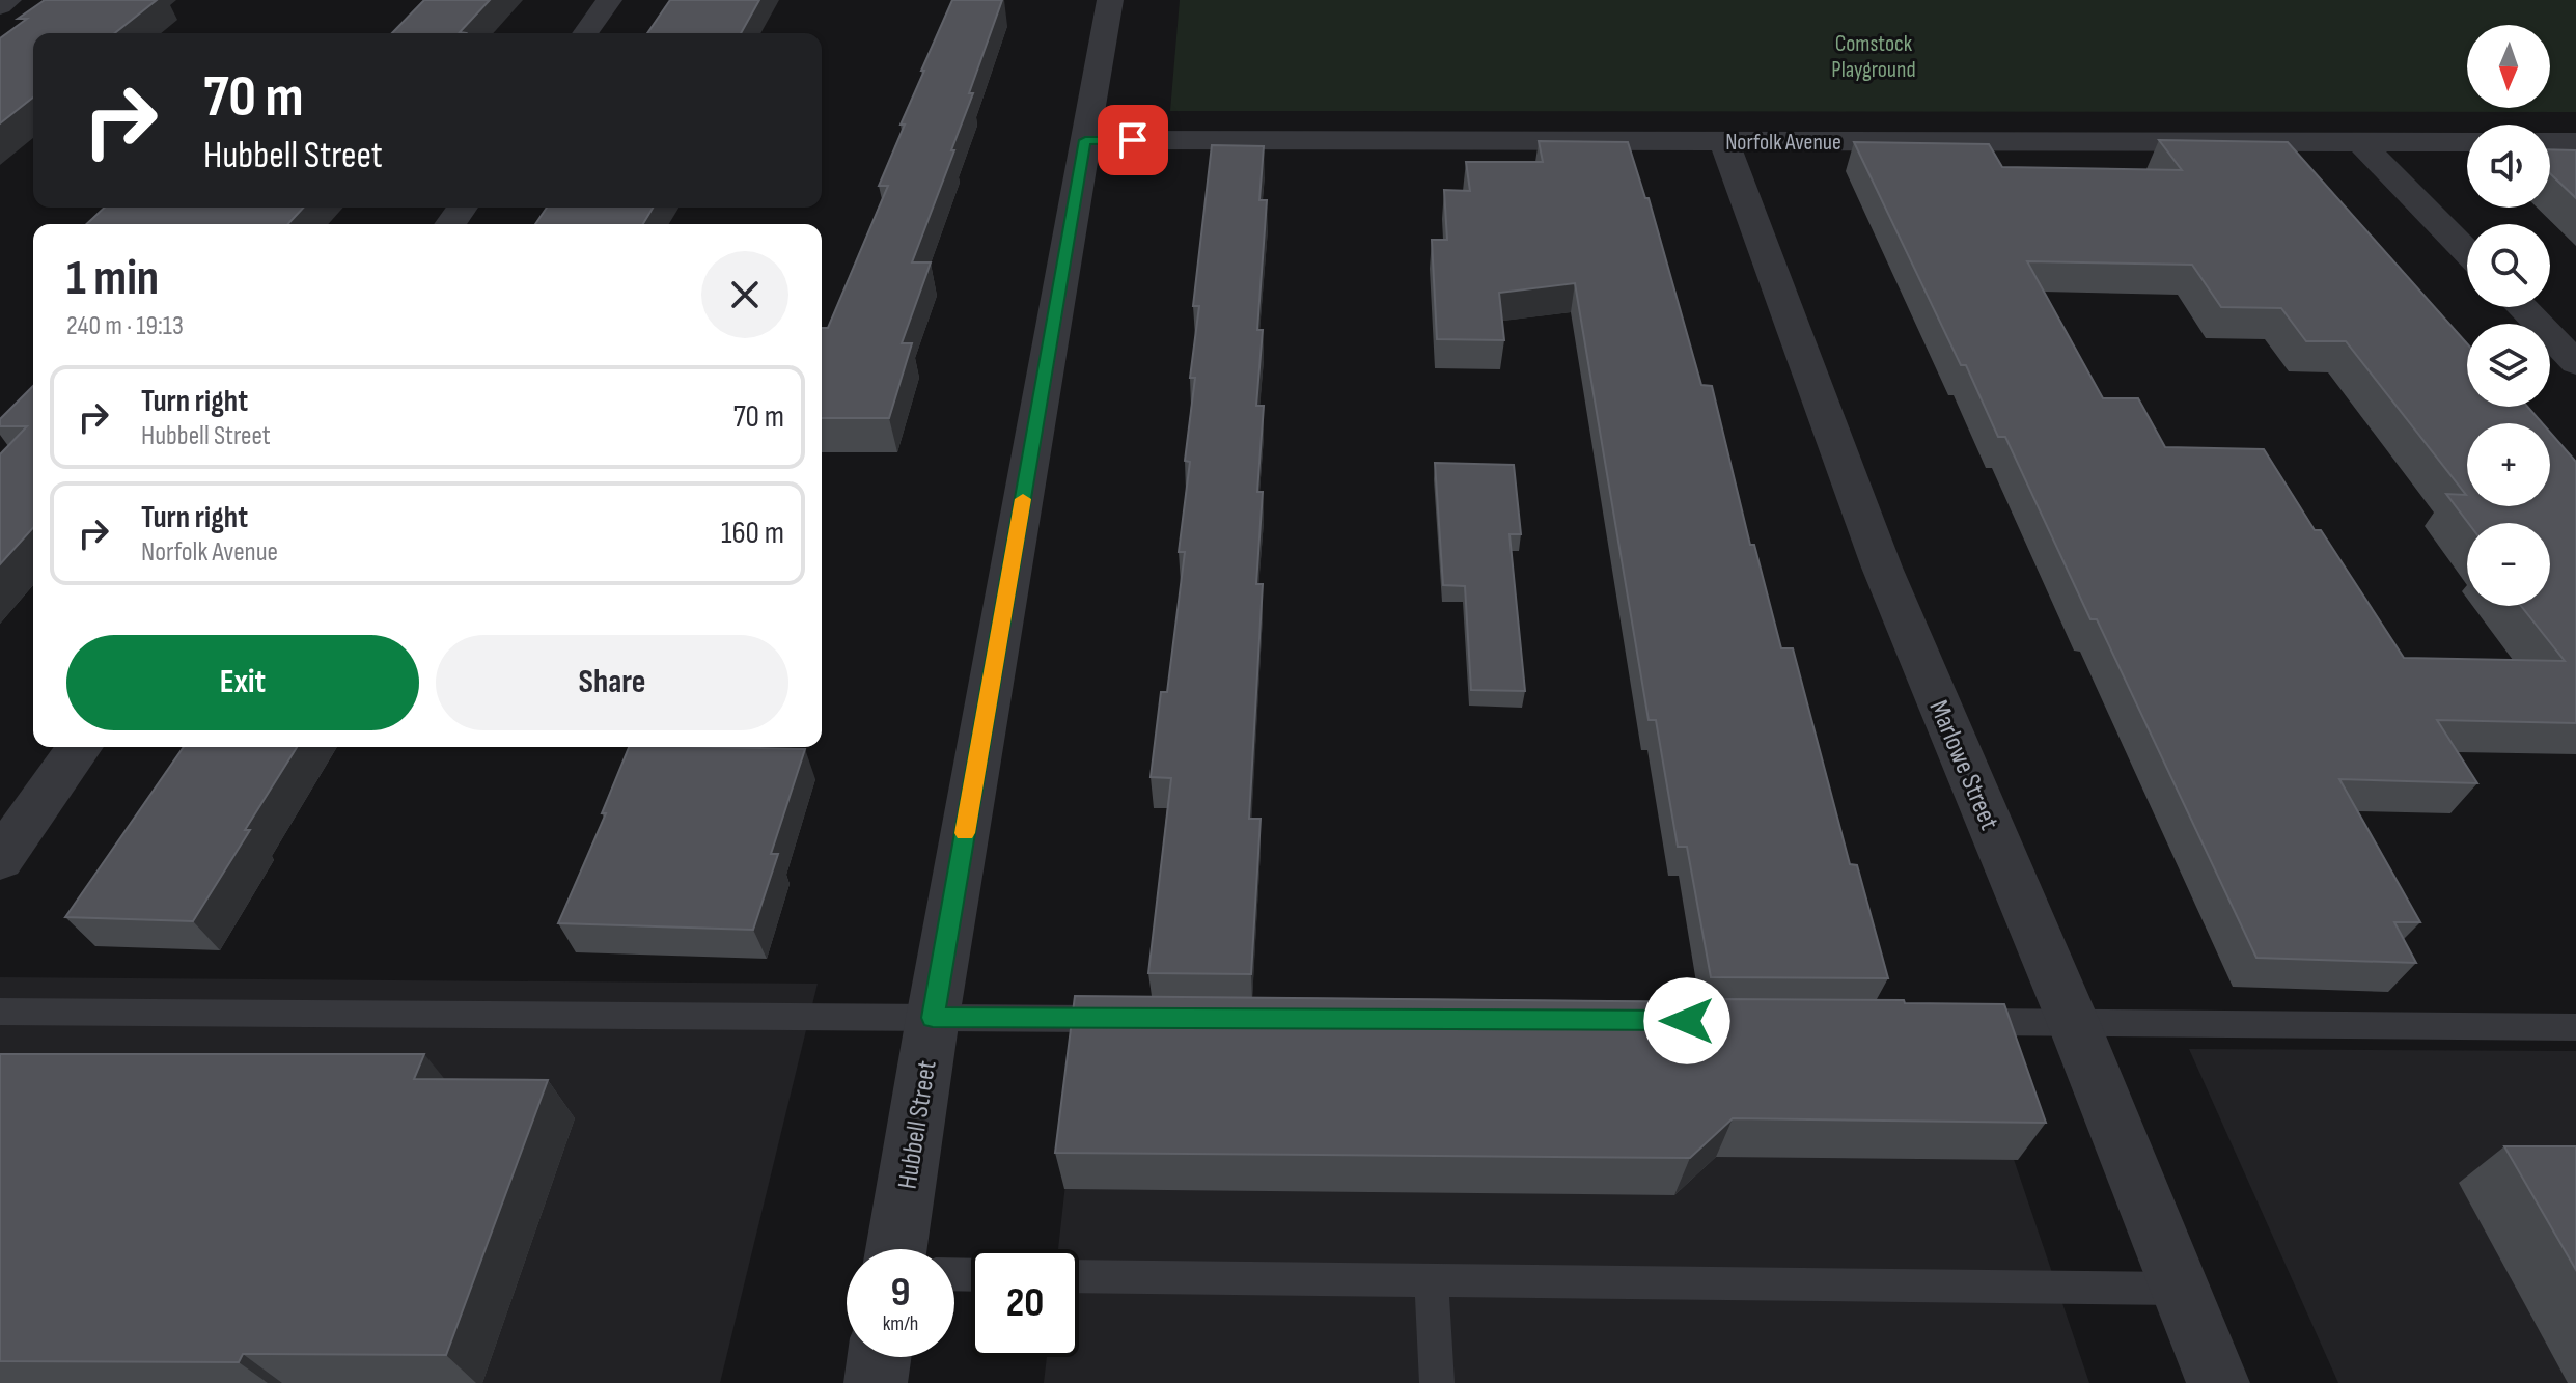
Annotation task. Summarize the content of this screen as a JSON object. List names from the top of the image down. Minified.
{"streets":{"street":["Norfolk Avenue","Marlowe Street","Hubbell Street"]},"crossings":[["Norfolk Avenue","Marlowe Street"],["Norfolk Avenue","Hubbell Street"]],"parks":["Comstock Playground"],"north":"bottom","page":{"map_buttons":["+","−"],"turn":["70 m","Hubbell Street"],"heading":["1 min","240 m · 19:13"],"list":[{"name":"Turn right","note":"Hubbell Street","value":"70 m"},{"name":"Turn right","note":"Norfolk Avenue","value":"160 m"}],"buttons":["Exit","Share"],"speed":"9 km/h","limit":"20"}}
